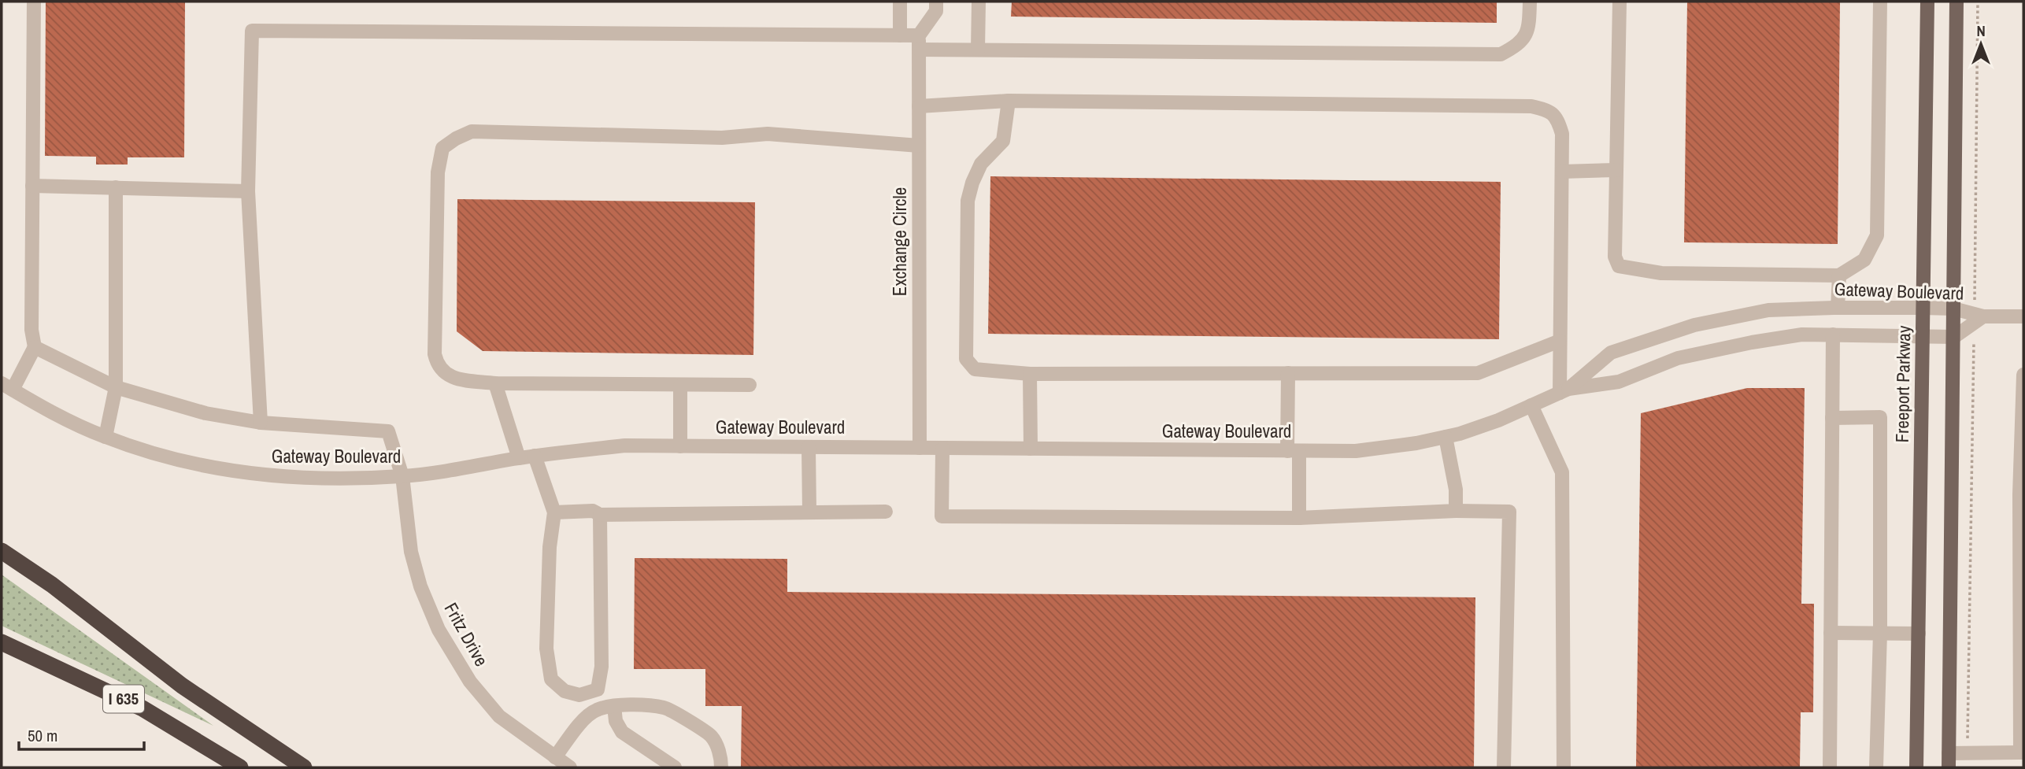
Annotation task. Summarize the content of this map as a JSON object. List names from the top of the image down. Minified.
{"streets":{"highway":["I 635"],"main road":["Freeport Parkway"],"street":["Exchange Circle","Gateway Boulevard","Fritz Drive"]},"crossings":[["Exchange Circle","Gateway Boulevard"],["Gateway Boulevard","Freeport Parkway"],["Gateway Boulevard","Fritz Drive"]],"scale_bar":"50 m","north":"top"}
